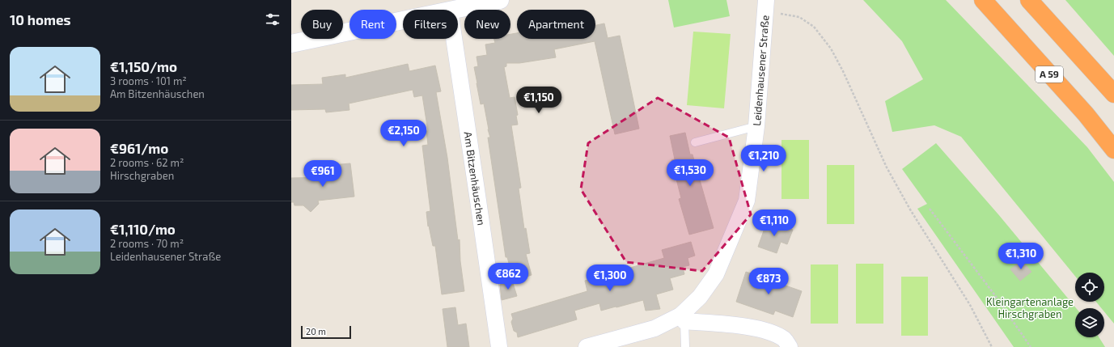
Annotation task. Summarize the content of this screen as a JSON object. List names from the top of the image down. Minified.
{"streets":{"highway":["A 59"],"street":["Leidenhausener Straße","Am Bitzenhäuschen"]},"parks":["Kleingartenanlage Hirschgraben"],"scale_bar":"20 m","page":{"heading":"10 homes","chip":["Buy","Rent","Filters","New","Apartment"],"list":[{"name":"€1,150/mo","note":"3 rooms · 101 m² · Am Bitzenhäuschen"},{"name":"€961/mo","note":"2 rooms · 62 m² · Hirschgraben"},{"name":"€1,110/mo","note":"2 rooms · 70 m² · Leidenhausener Straße"}],"price":["€1,150","€2,150","€1,210","€1,530","€961","€1,110","€1,310","€862","€1,300","€873"],"scale":"20 m"}}
